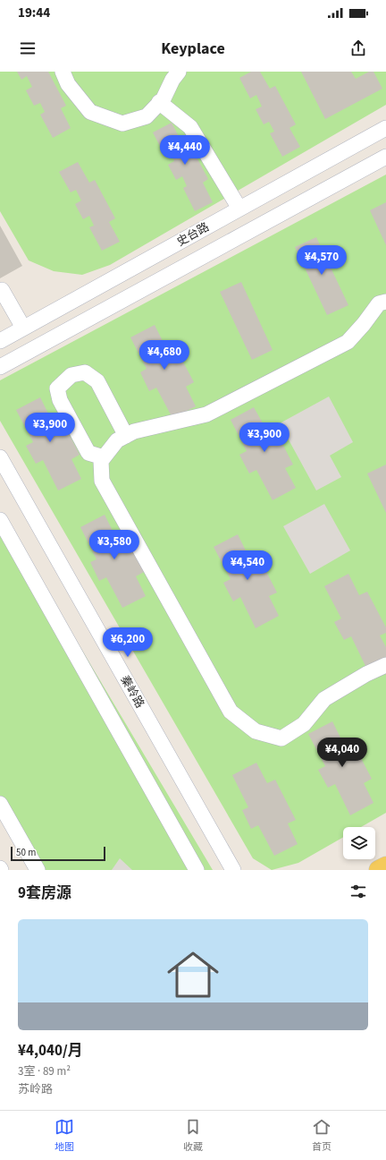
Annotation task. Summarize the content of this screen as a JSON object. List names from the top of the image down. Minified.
{"streets":{"street":["史台路","秦岭路"]},"scale_bar":"50 m","page":{"status":"19:44","header":"Keyplace","price":["¥4,440","¥4,570","¥4,680","¥3,900","¥3,900","¥3,580","¥4,540","¥6,200","¥4,040"],"scale":"50 m","heading":"9套房源","list":[{"name":"¥4,040/月","note":"3室 · 89 m² · 苏岭路"}],"tabs":["地图","收藏","首页"]}}
